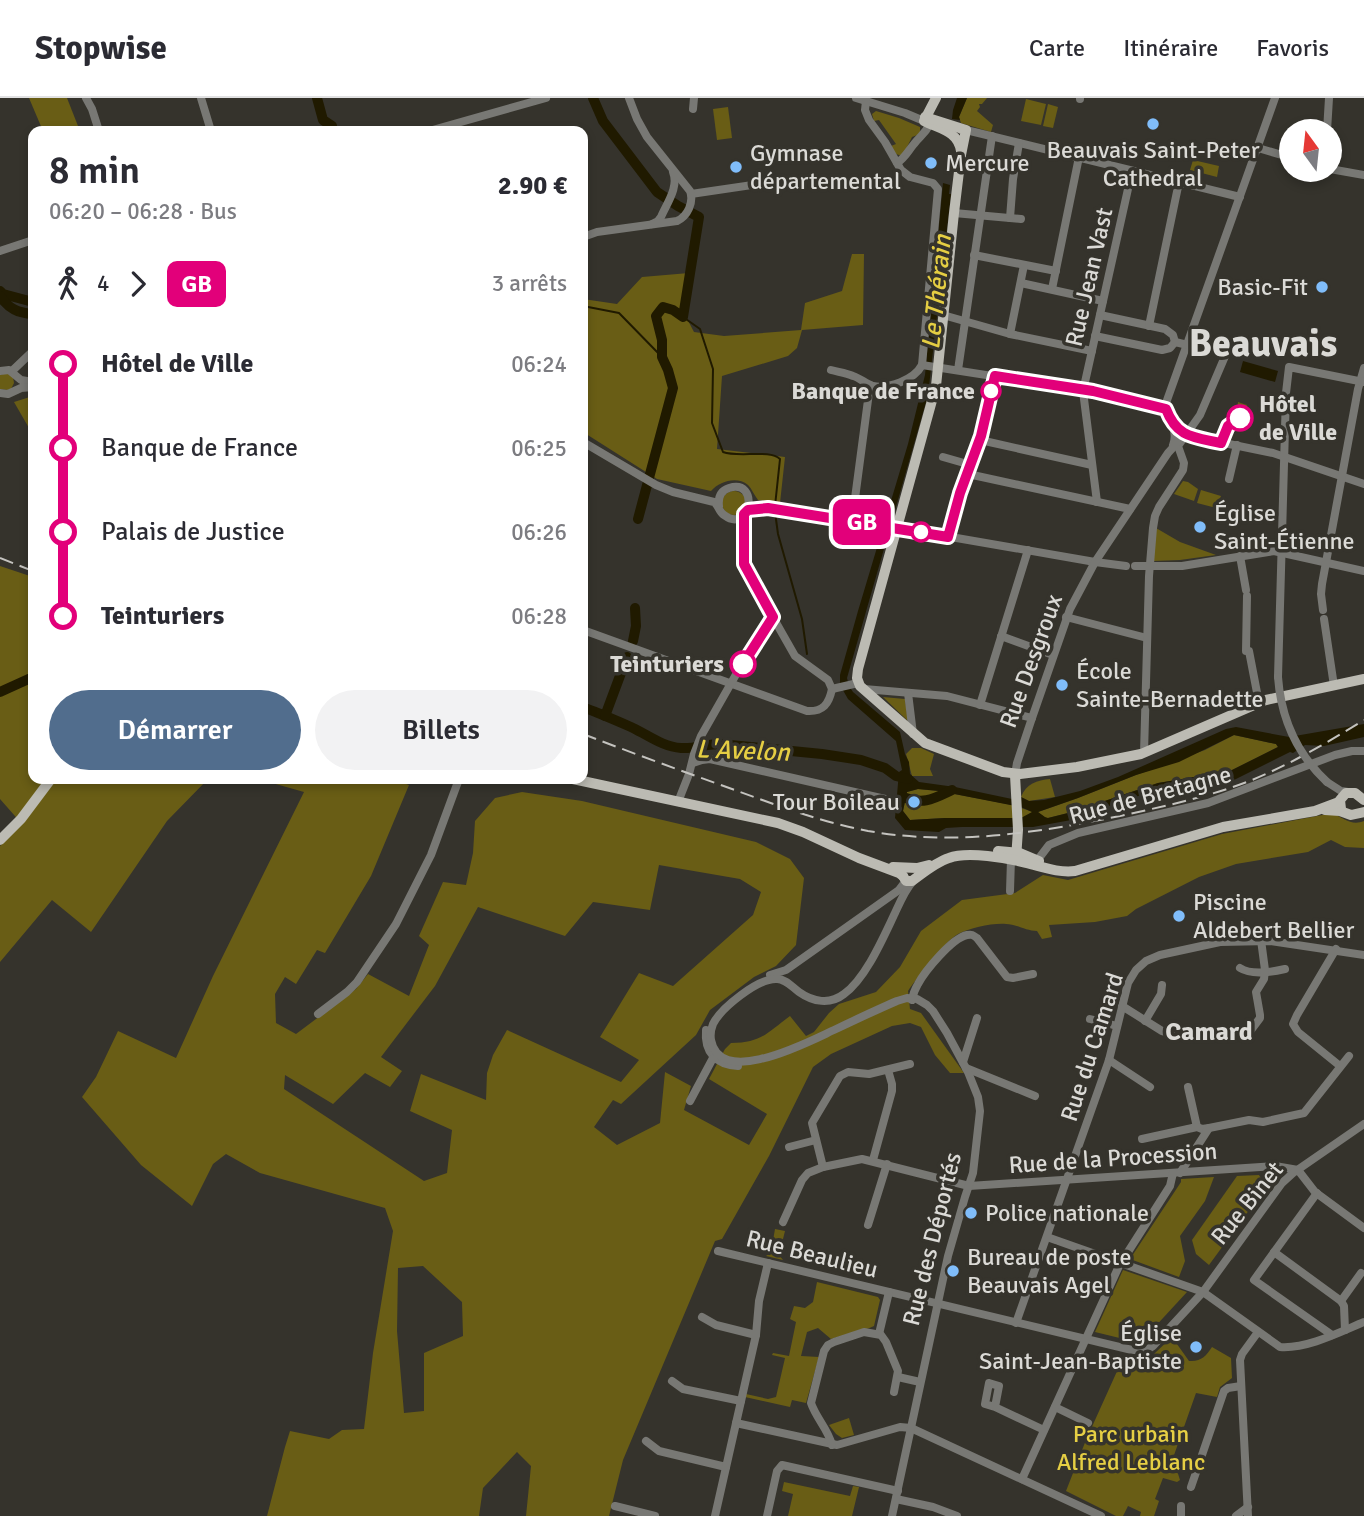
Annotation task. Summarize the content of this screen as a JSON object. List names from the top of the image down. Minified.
{"streets":{"main road":["Rue Desgroux"],"street":["Rue Jean Vast","Rue de Bretagne","Rue du Camard","Rue de la Procession","Rue Binet","Rue des Déportés","Rue Beaulieu"]},"crossings":[["Rue du Camard","Rue de la Procession"],["Rue du Camard","Rue Beaulieu"],["Rue de la Procession","Rue Binet"],["Rue de la Procession","Rue des Déportés"],["Rue Binet","Rue Beaulieu"],["Rue des Déportés","Rue Beaulieu"]],"districts":["Beauvais","Camard"],"water":["Le Thérain","L'Avelon"],"parks":["Parc urbain Alfred Leblanc"],"places":["Beauvais Saint-Peter Cathedral","Mercure","Gymnase départemental","Basic-Fit","Banque de France","Hôtel de Ville","Église Saint-Étienne","Teinturiers","École Sainte-Bernadette","Tour Boileau","Piscine Aldebert Bellier","Police nationale","Bureau de poste Beauvais Agel","Église Saint-Jean-Baptiste"],"lines":["bus line GB"],"north":"top","page":{"header":"Stopwise","nav":["Carte","Itinéraire","Favoris"],"on_map":"GB","heading":["8 min","06:20 – 06:28 · Bus","2.90 €"],"legs":["4","GB","3 arrêts"],"list":[{"name":"Hôtel de Ville","value":"06:24"},{"name":"Banque de France","value":"06:25"},{"name":"Palais de Justice","value":"06:26"},{"name":"Teinturiers","value":"06:28"}],"buttons":["Démarrer","Billets"]}}
